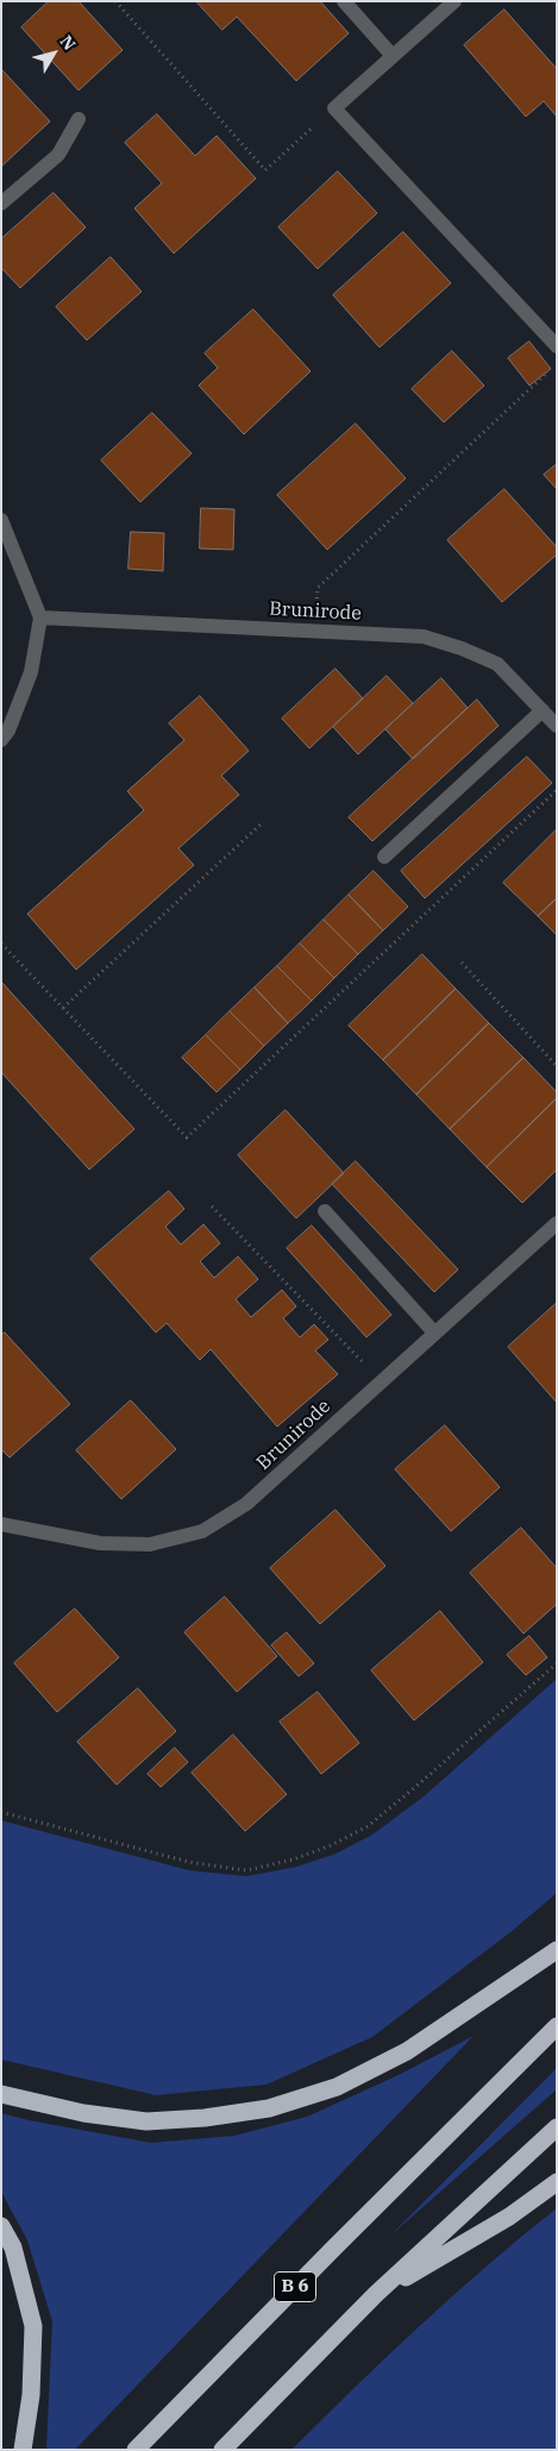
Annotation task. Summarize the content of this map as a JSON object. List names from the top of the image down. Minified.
{"streets":{"highway":["B 6"],"street":["Brunirode"]},"north":"top right"}
